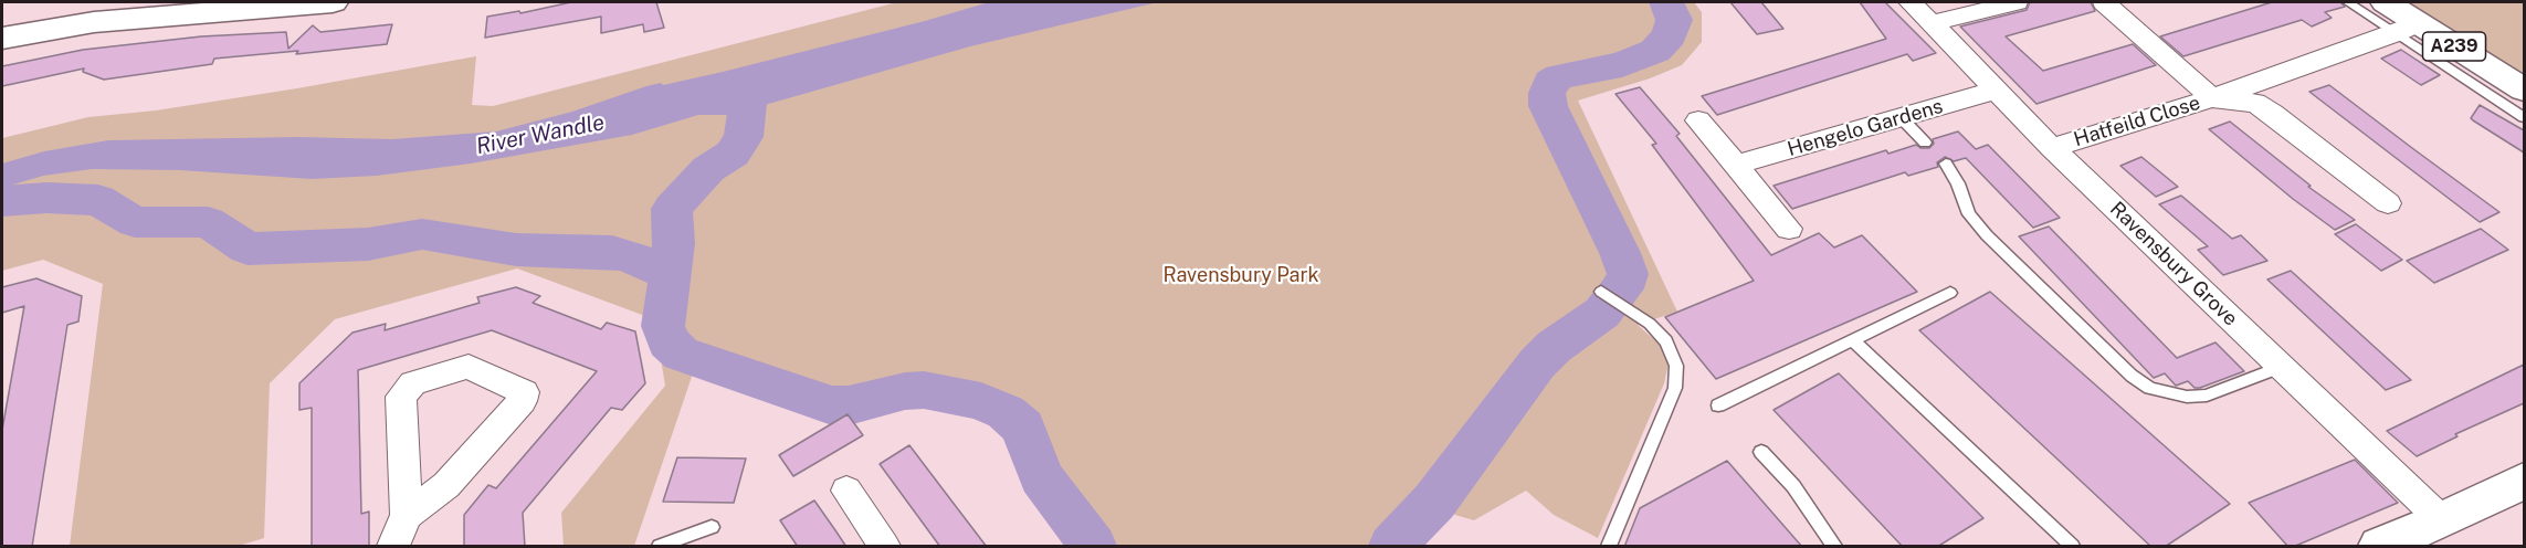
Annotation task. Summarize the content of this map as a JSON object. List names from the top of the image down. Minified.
{"streets":{"street":["A239","Hatfeild Close","Hengelo Gardens","Ravensbury Grove"]},"crossings":[["Hatfeild Close","Ravensbury Grove"],["Hengelo Gardens","Ravensbury Grove"]],"water":["River Wandle"],"parks":["Ravensbury Park"]}
